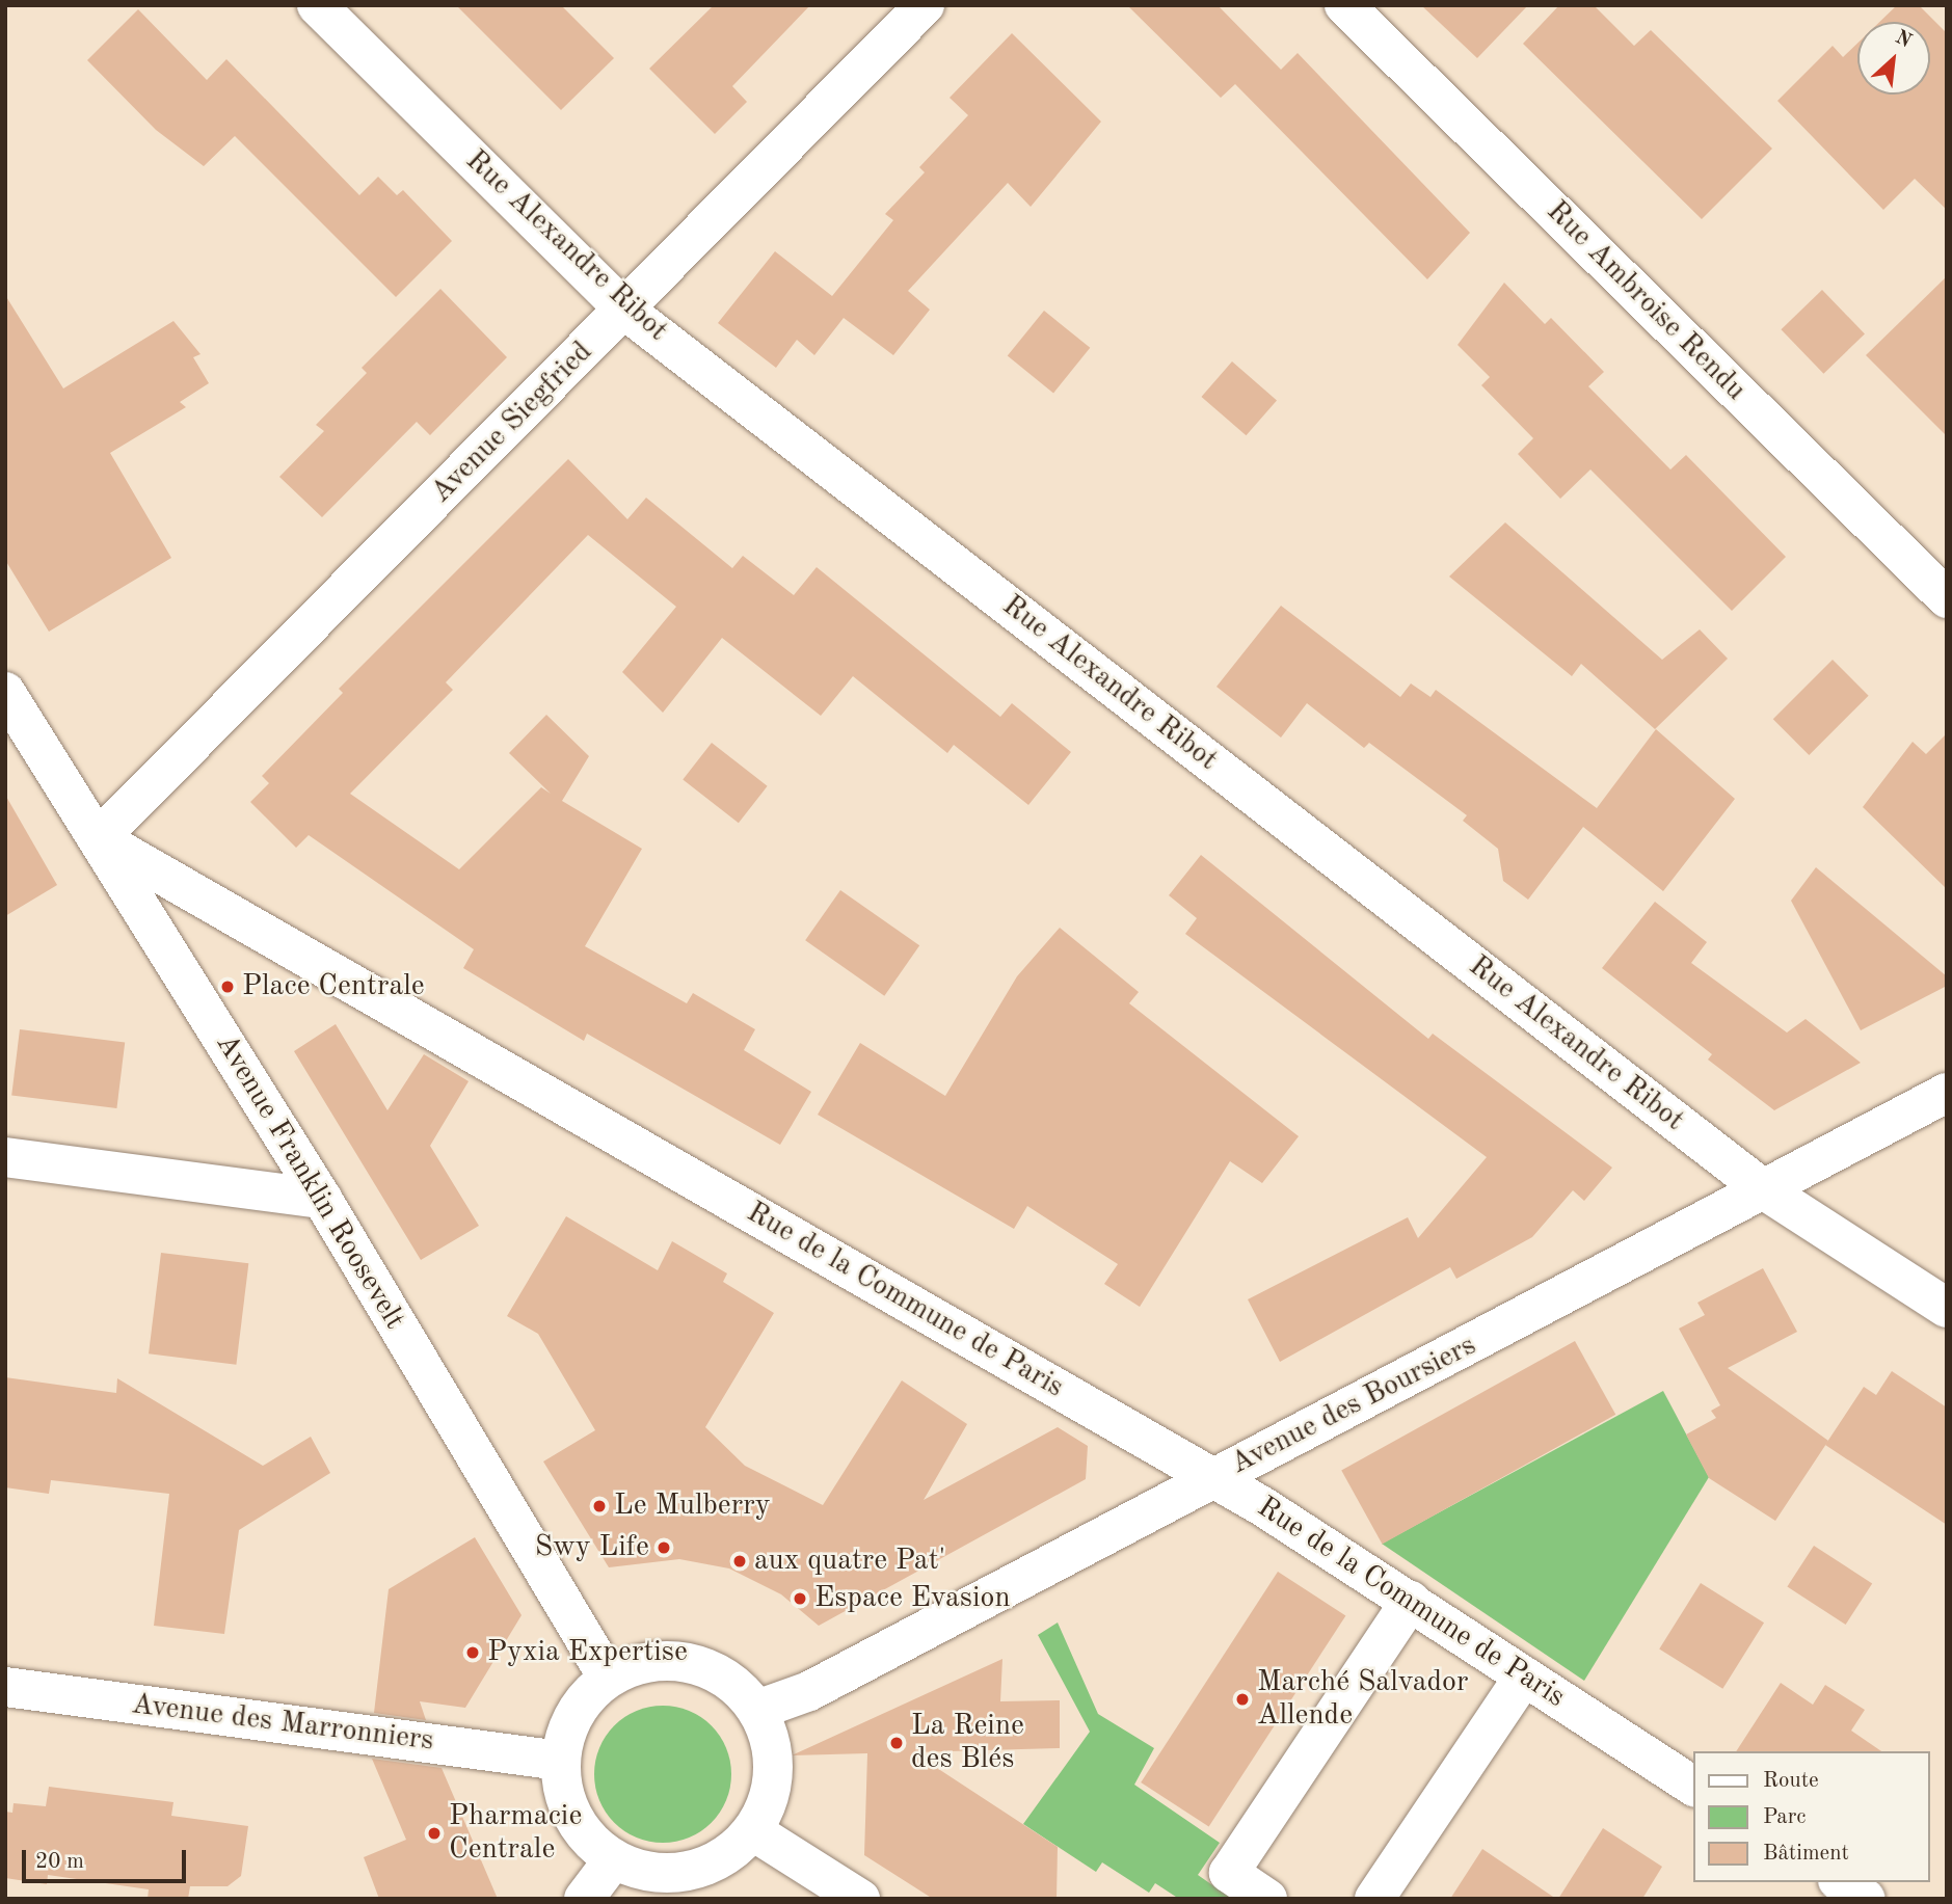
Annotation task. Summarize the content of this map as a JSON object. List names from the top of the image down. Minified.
{"streets":{"street":["Rue Alexandre Ribot","Rue Ambroise Rendu","Avenue Siegfried","Avenue Franklin Roosevelt","Rue de la Commune de Paris","Avenue des Boursiers","Avenue des Marronniers"]},"crossings":[["Rue Alexandre Ribot","Avenue Siegfried"],["Rue Alexandre Ribot","Avenue des Boursiers"],["Avenue Siegfried","Avenue Franklin Roosevelt"],["Avenue Siegfried","Rue de la Commune de Paris"],["Avenue Franklin Roosevelt","Rue de la Commune de Paris"],["Avenue Franklin Roosevelt","Avenue des Boursiers"],["Avenue Franklin Roosevelt","Avenue des Marronniers"],["Rue de la Commune de Paris","Avenue des Boursiers"],["Avenue des Boursiers","Avenue des Marronniers"]],"places":["Place Centrale","Le Mulberry","Swy Life","aux quatre Pat'","Espace Evasion","Pyxia Expertise","Marché Salvador Allende","La Reine des Blés","Pharmacie Centrale"],"legend":["Route","Parc","Bâtiment"],"scale_bar":"20 m","north":"top right"}
